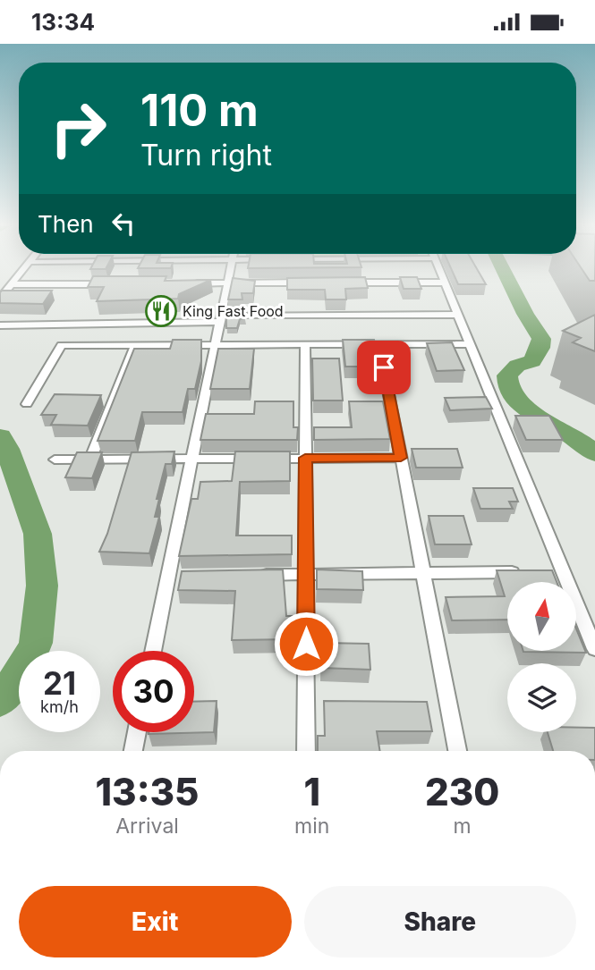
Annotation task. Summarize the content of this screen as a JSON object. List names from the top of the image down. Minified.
{"places":{"restaurant":["King Fast Food"]},"north":"top","page":{"status":"13:34","turn":["110 m","Turn right"],"then":"Then","speed":"21 km/h","limit":"30","eta":["13:35","Arrival","1","min","230","m"],"buttons":["Exit","Share"]}}
